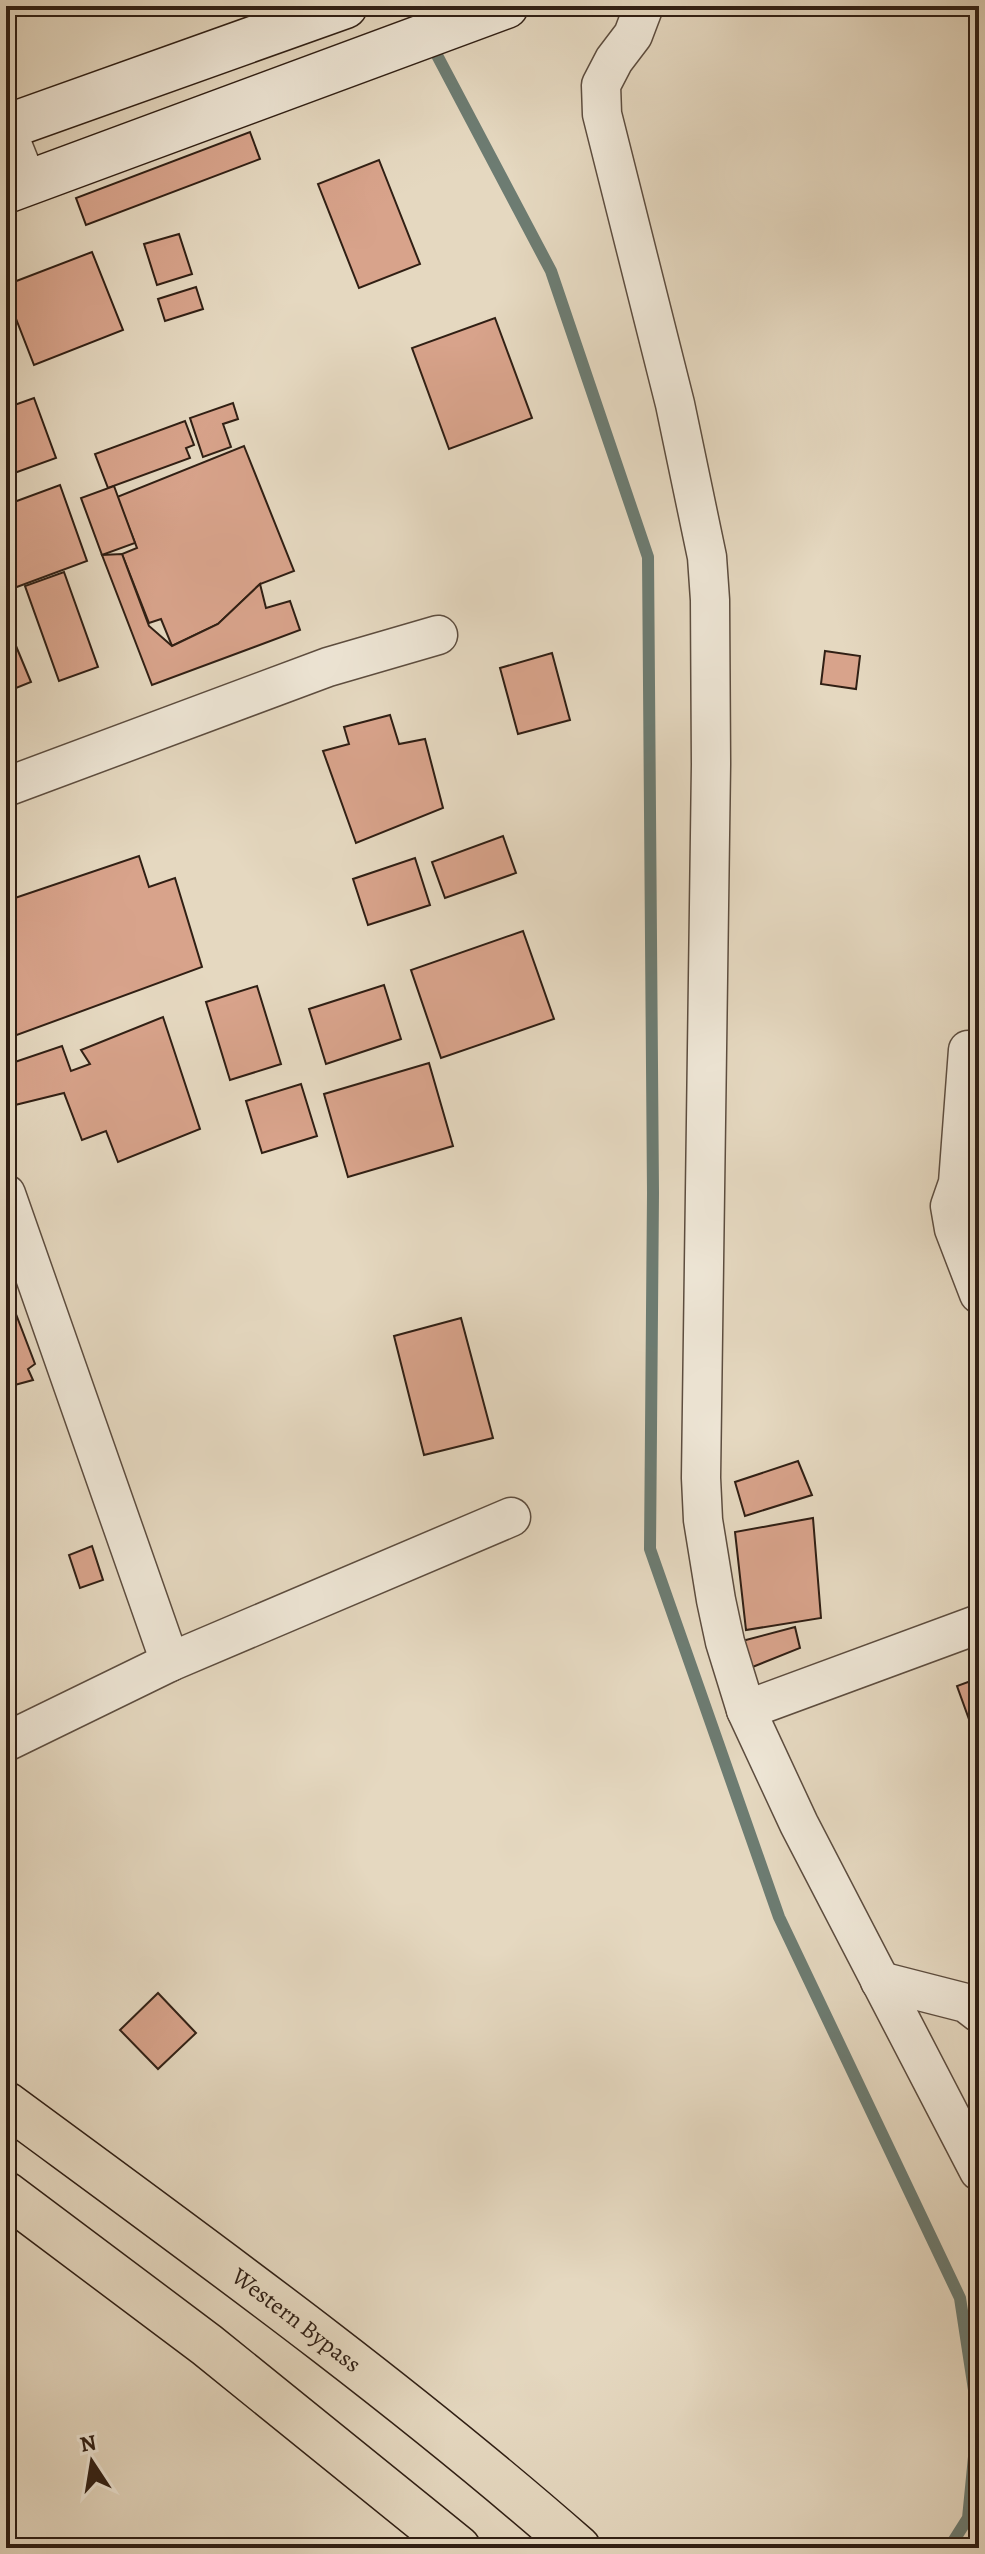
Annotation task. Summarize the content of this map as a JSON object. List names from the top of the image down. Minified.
{"streets":{"main road":["Western Bypass"]},"north":"top"}
